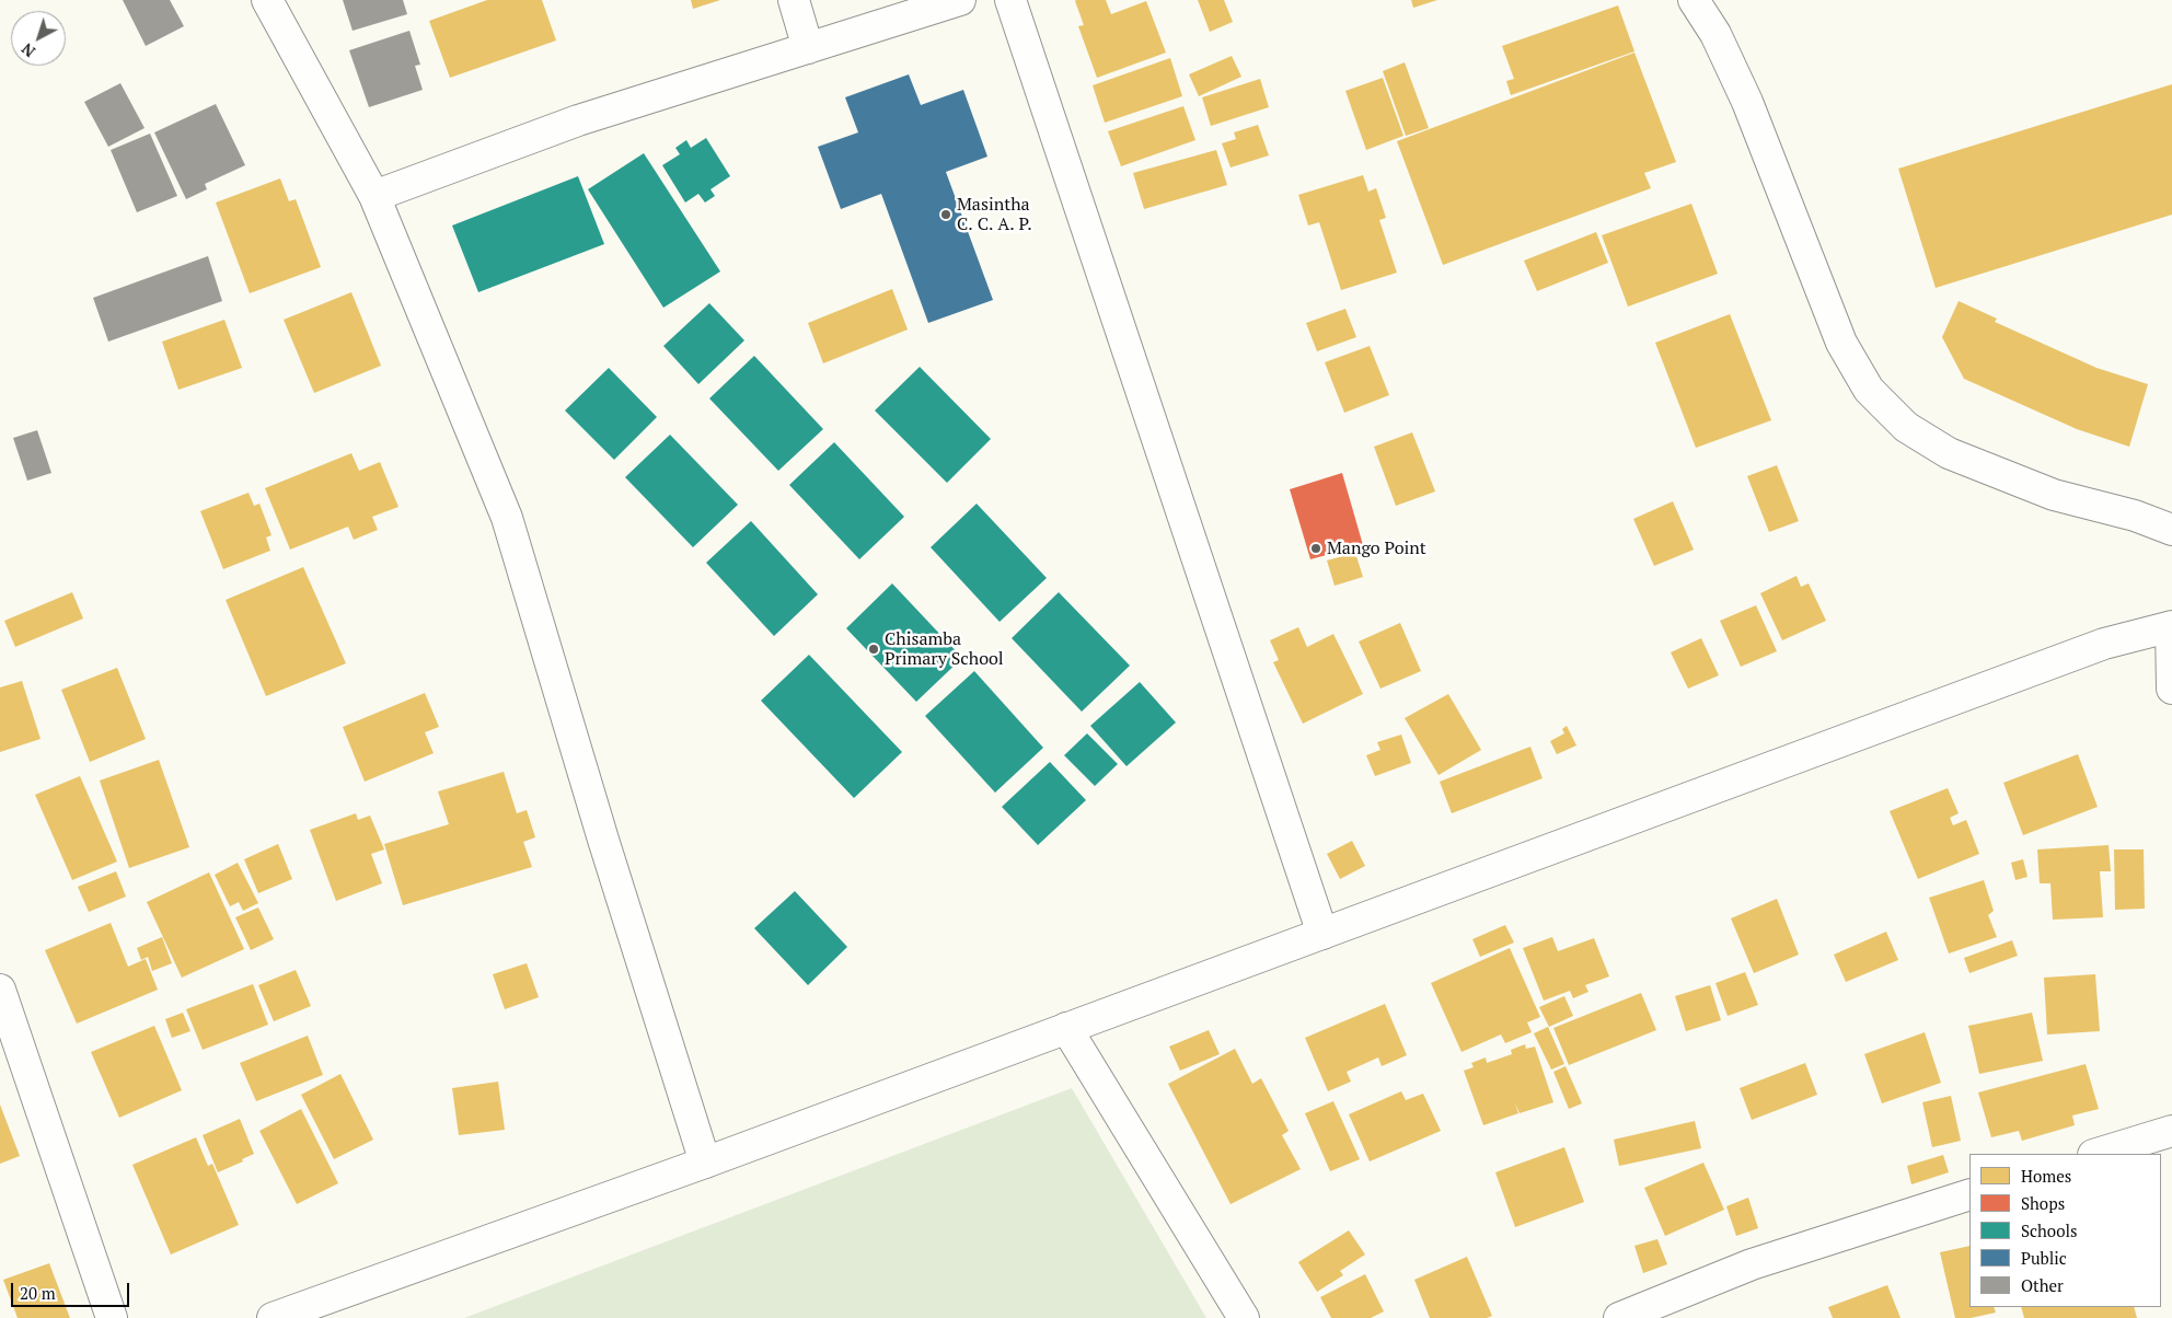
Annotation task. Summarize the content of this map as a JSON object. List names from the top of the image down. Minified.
{"places":["Masintha C. C. A. P.","Mango Point","Chisamba Primary School"],"legend":["Homes","Shops","Schools","Public","Other"],"scale_bar":"20 m","north":"bottom left"}
